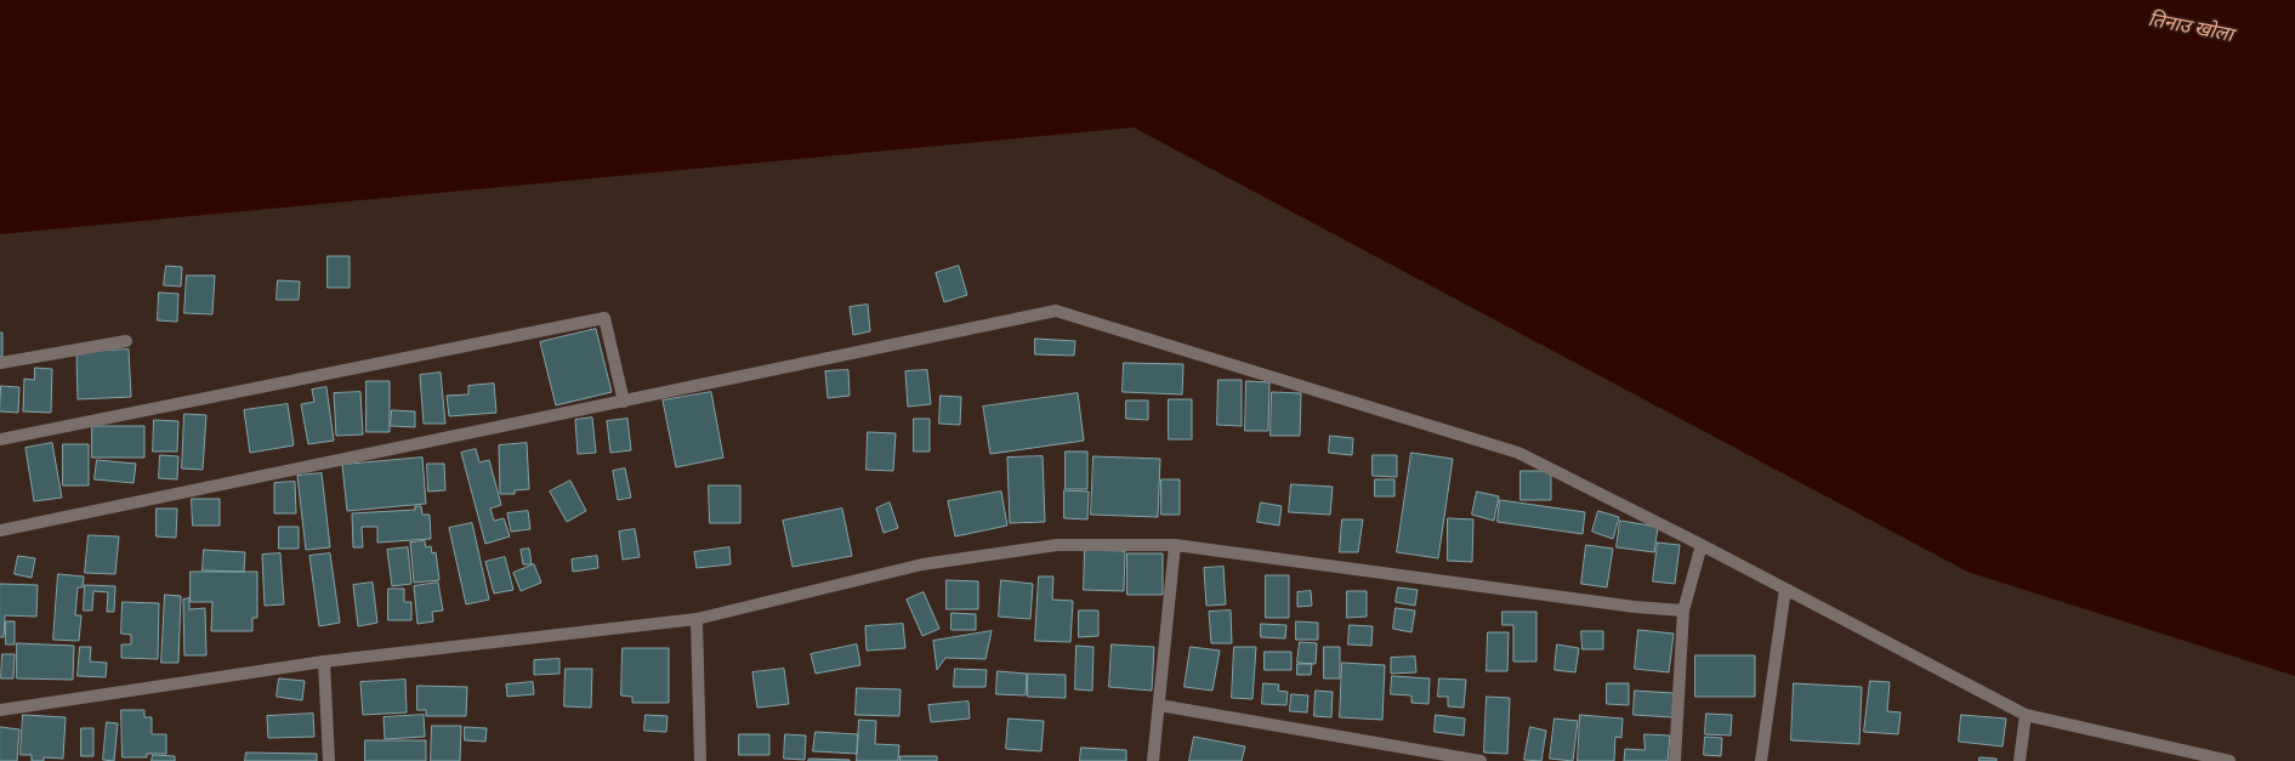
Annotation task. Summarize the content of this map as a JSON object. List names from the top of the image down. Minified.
{"water":["तिनाउ खोला"]}
